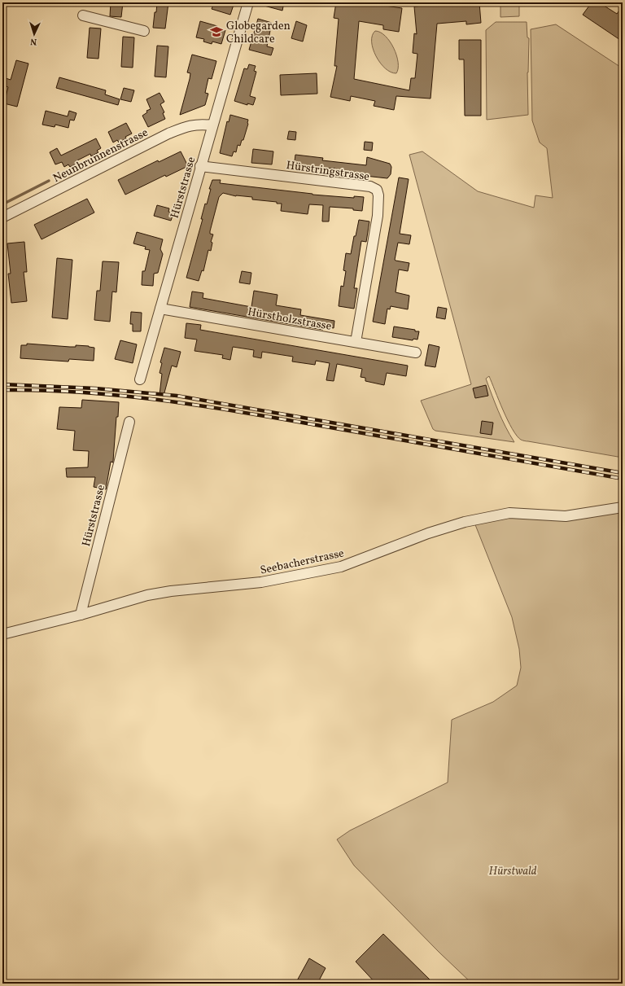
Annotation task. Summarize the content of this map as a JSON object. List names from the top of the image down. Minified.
{"streets":{"street":["Neunbrunnenstrasse","Hürstringstrasse","Hürststrasse","Hürstholzstrasse","Seebacherstrasse"]},"crossings":[["Neunbrunnenstrasse","Hürststrasse"],["Hürstringstrasse","Hürststrasse"],["Hürstringstrasse","Hürstholzstrasse"],["Hürststrasse","Hürstholzstrasse"],["Hürststrasse","Seebacherstrasse"]],"parks":["Hürstwald"],"places":{"school or university":["Globegarden Childcare"]},"north":"bottom"}
